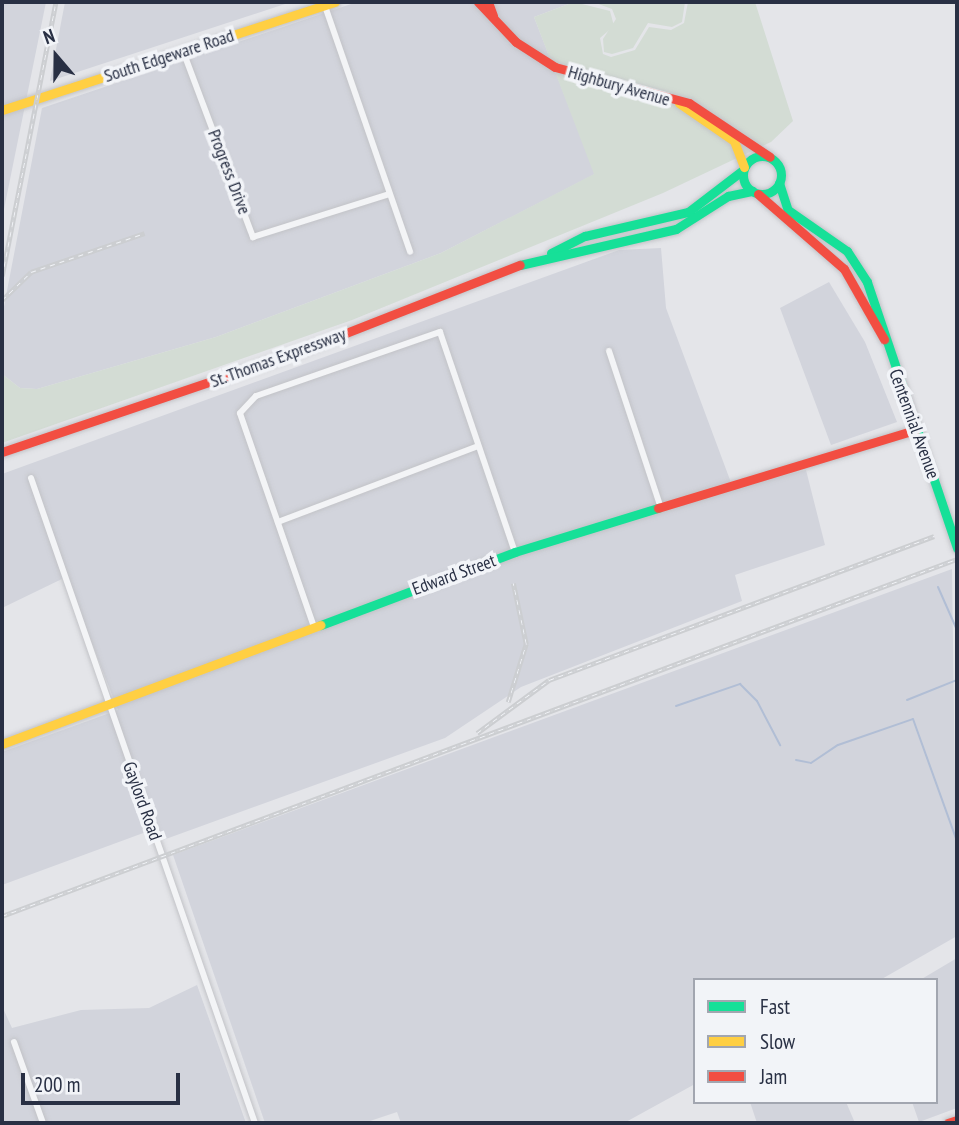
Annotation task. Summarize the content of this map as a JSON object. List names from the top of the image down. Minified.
{"streets":{"main road":["South Edgeware Road","Highbury Avenue","St. Thomas Expressway","Centennial Avenue","Edward Street"],"street":["Progress Drive","Gaylord Road"]},"crossings":[["South Edgeware Road","Progress Drive"],["Highbury Avenue","St. Thomas Expressway"],["Highbury Avenue","Centennial Avenue"],["St. Thomas Expressway","Centennial Avenue"],["Centennial Avenue","Edward Street"],["Edward Street","Gaylord Road"]],"legend":["Fast","Slow","Jam"],"scale_bar":"200 m","north":"top"}
